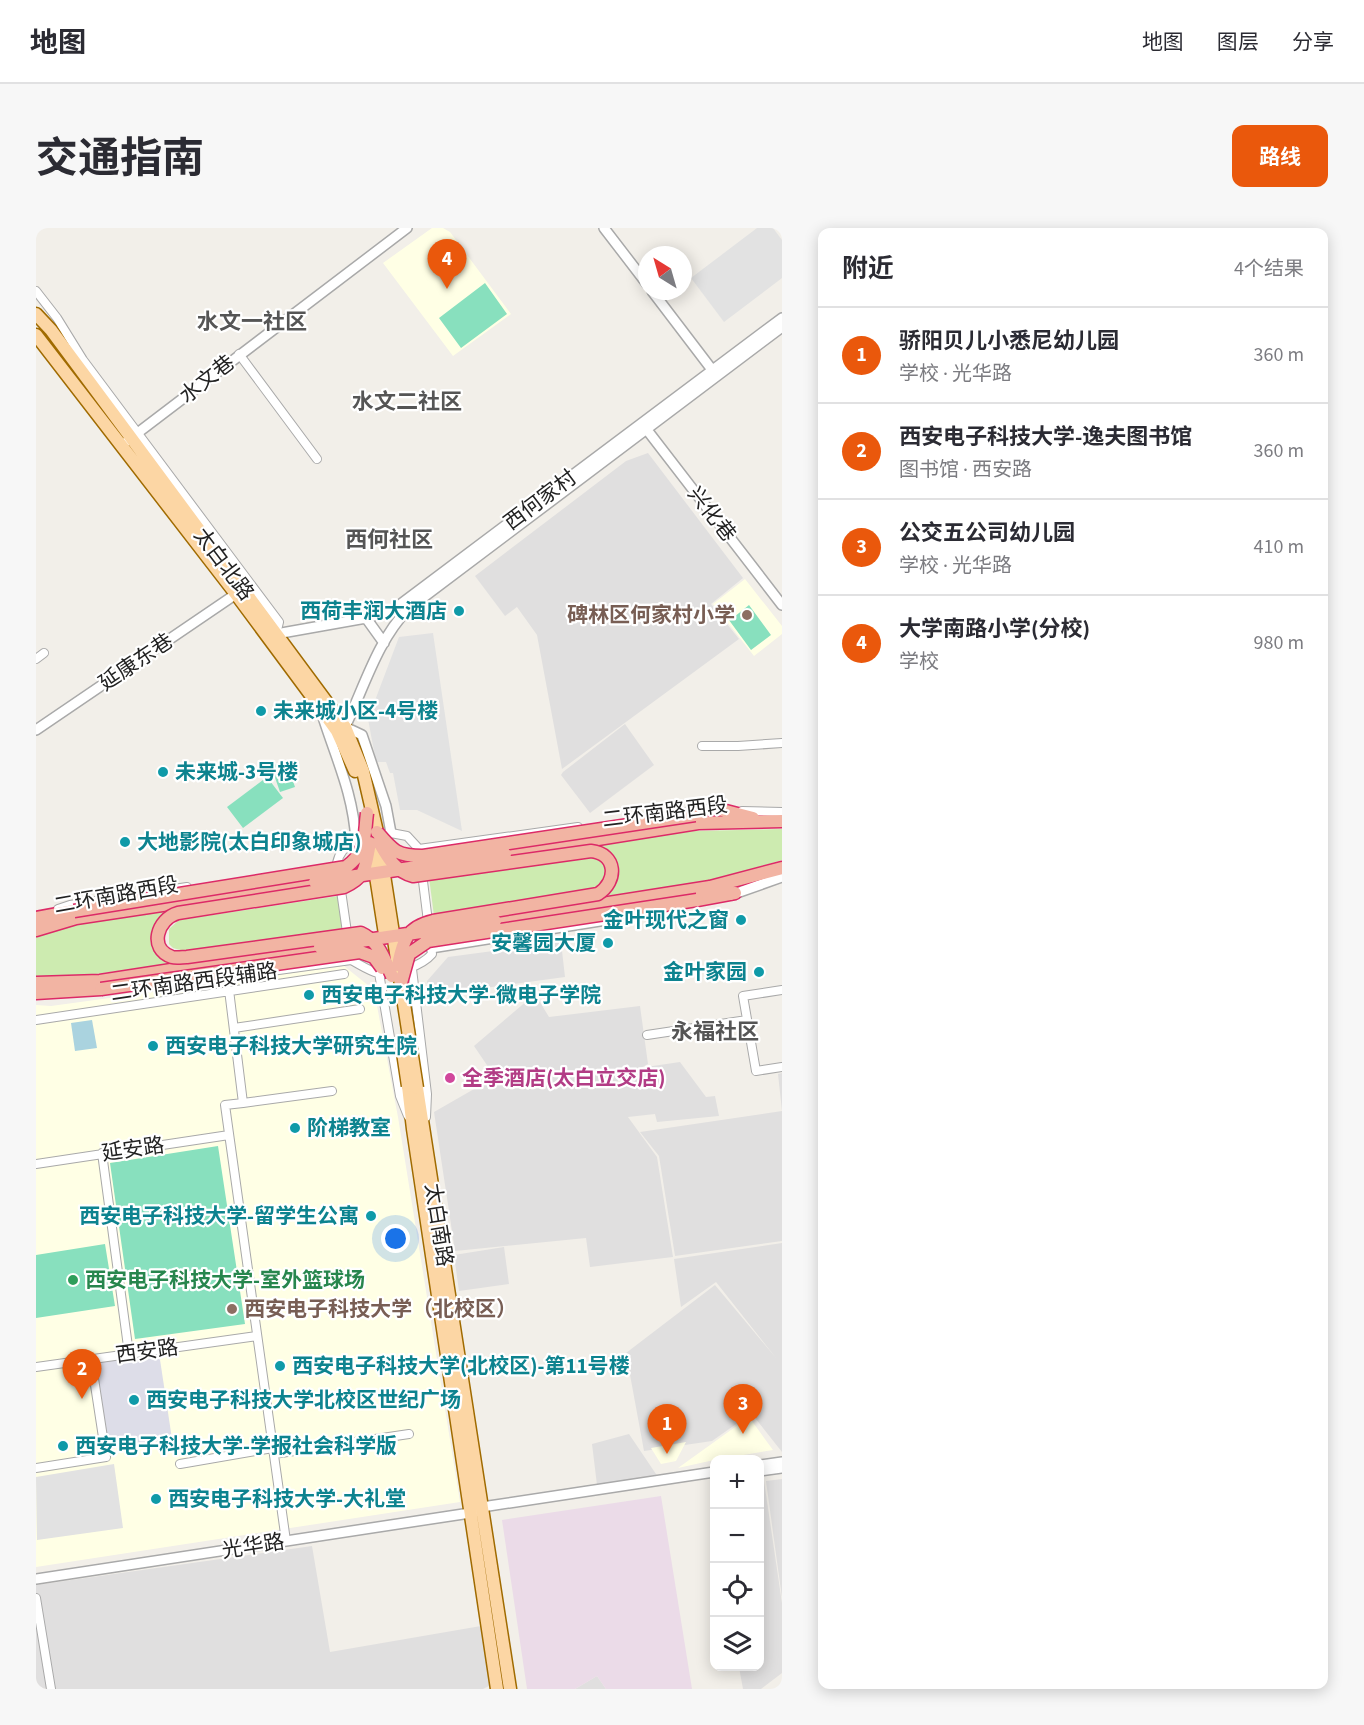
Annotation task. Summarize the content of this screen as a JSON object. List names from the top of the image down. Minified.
{"streets":{"highway":["二环南路西段"],"main road":["太白北路","太白南路"],"street":["水文巷","西何家村","兴化巷","延康东巷","二环南路西段辅路","延安路","西安路","光华路"]},"crossings":[["水文巷","太白北路"],["西何家村","兴化巷"],["西何家村","太白北路"],["太白北路","延康东巷"],["太白北路","太白南路"],["太白南路","光华路"]],"districts":["水文一社区","水文二社区","西何社区","永福社区"],"places":["西荷丰润大酒店","碑林区何家村小学","未来城小区-4号楼","未来城-3号楼","大地影院(太白印象城店)","金叶现代之窗","安馨园大厦","金叶家园","西安电子科技大学-微电子学院","西安电子科技大学研究生院","全季酒店(太白立交店)","阶梯教室","西安电子科技大学-留学生公寓","西安电子科技大学-室外篮球场","西安电子科技大学（北校区）","西安电子科技大学(北校区)-第11号楼","西安电子科技大学北校区世纪广场","西安电子科技大学-学报社会科学版","西安电子科技大学-大礼堂"],"north":"top left","page":{"header":"地图","nav":["地图","图层","分享"],"title":"交通指南","buttons":"路线","heading":["附近","4个结果"],"pins":["4","2","3","1"],"list":[{"mark":"1","name":"骄阳贝儿小悉尼幼儿园","note":"学校 · 光华路","value":"360 m"},{"mark":"2","name":"西安电子科技大学-逸夫图书馆","note":"图书馆 · 西安路","value":"360 m"},{"mark":"3","name":"公交五公司幼儿园","note":"学校 · 光华路","value":"410 m"},{"mark":"4","name":"大学南路小学(分校)","note":"学校","value":"980 m"}],"map_buttons":["+","−"]}}
